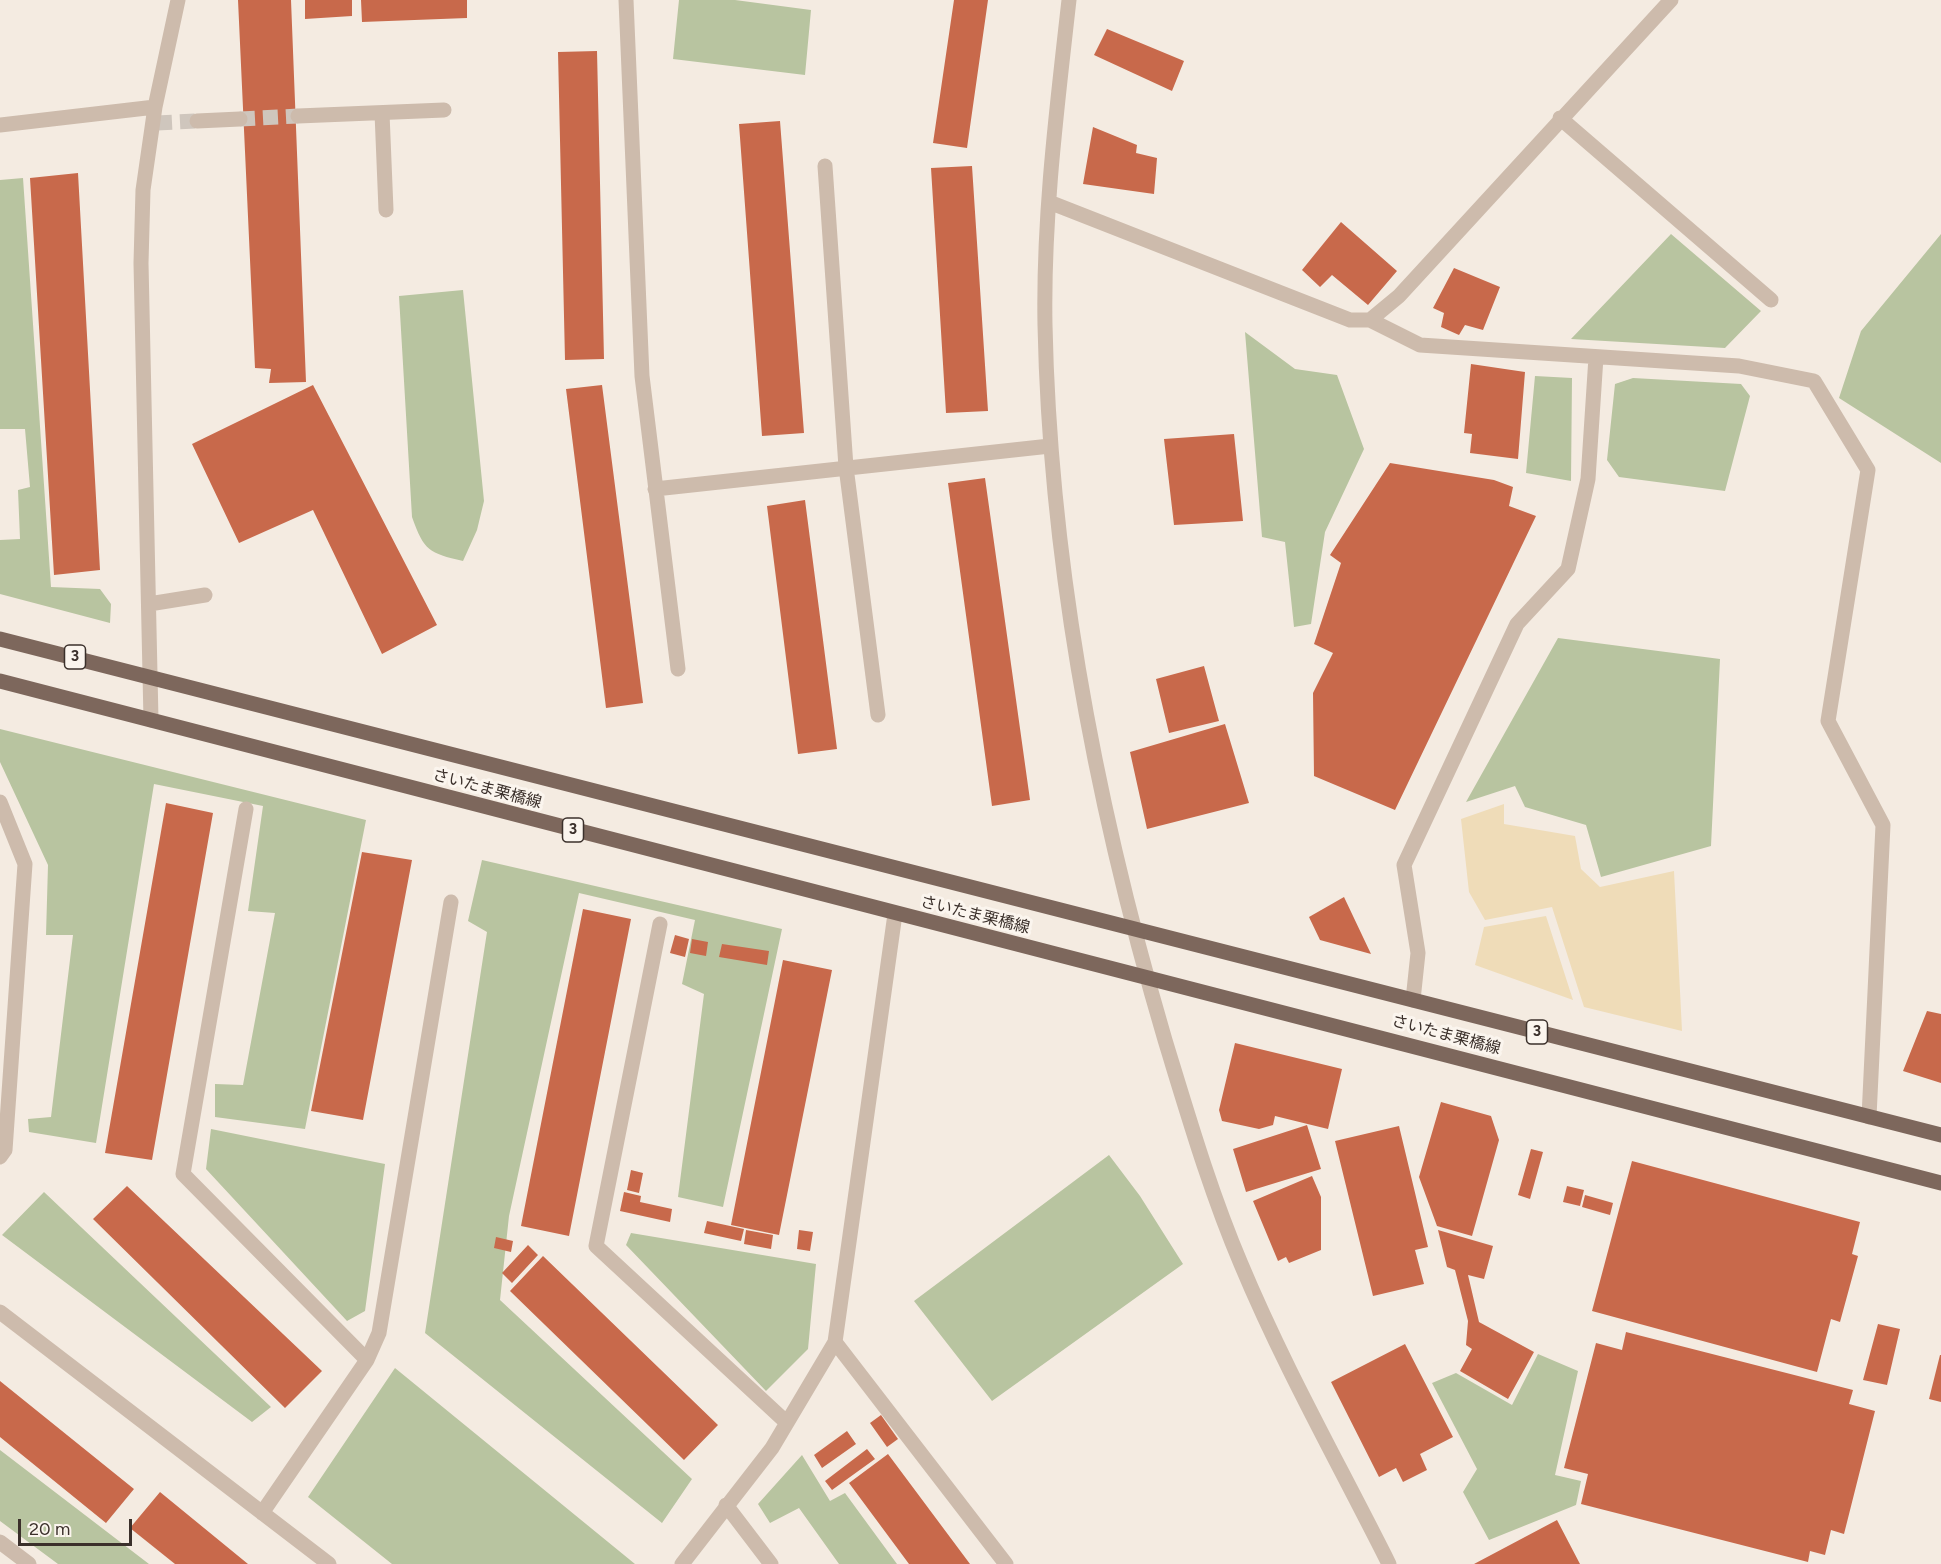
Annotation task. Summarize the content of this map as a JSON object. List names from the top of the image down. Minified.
{"streets":{"main road":["3","さいたま栗橋線"]},"scale_bar":"20 m"}
